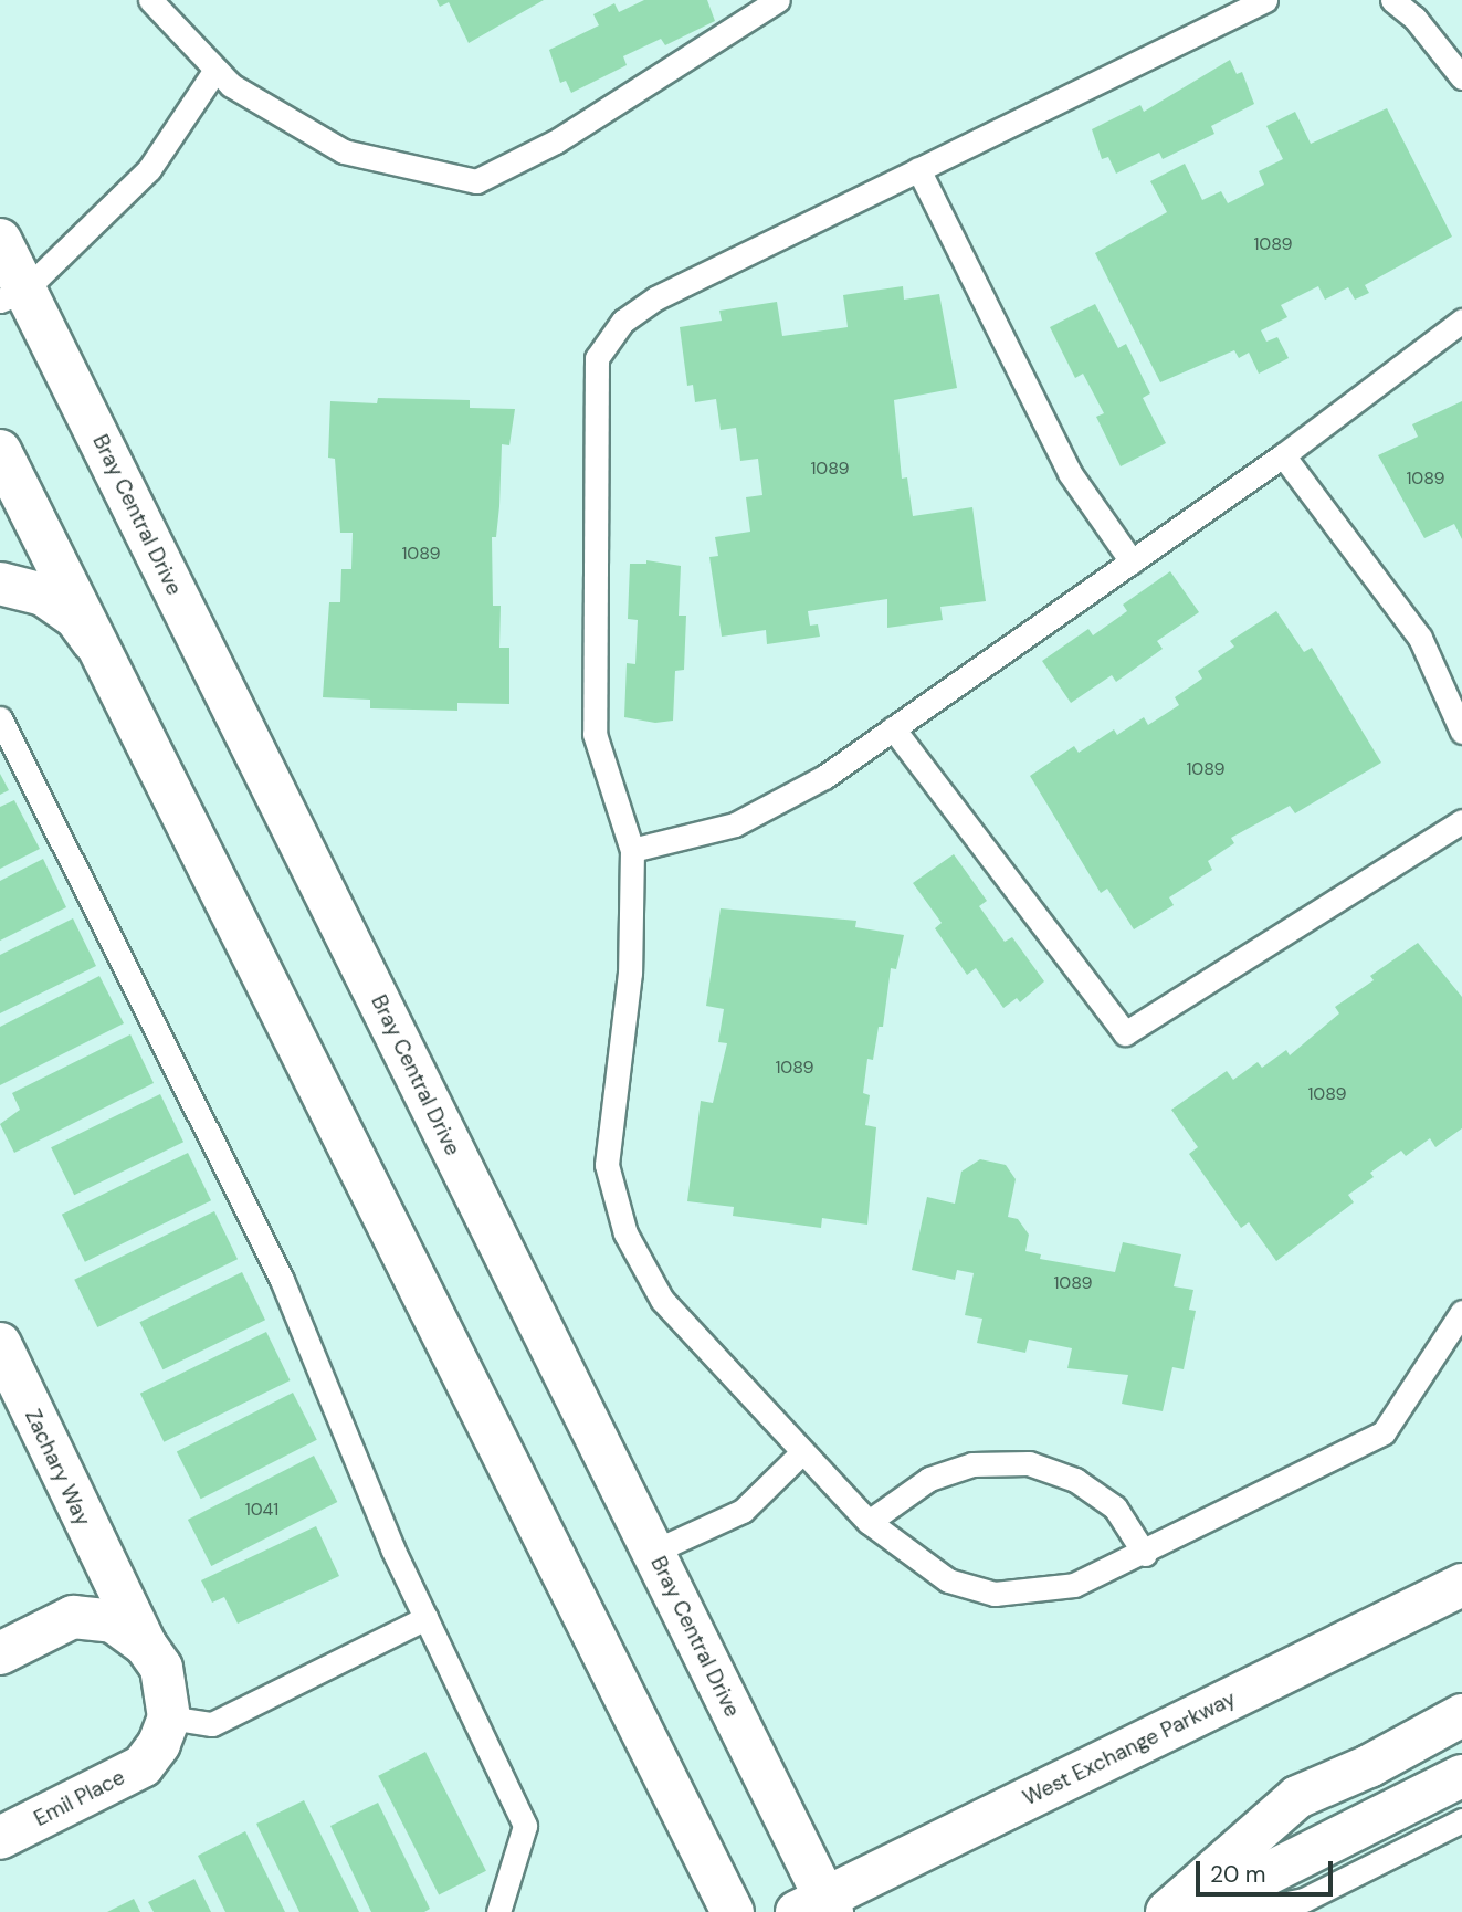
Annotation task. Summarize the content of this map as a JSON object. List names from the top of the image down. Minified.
{"streets":{"street":["Bray Central Drive","Zachary Way","West Exchange Parkway","Emil Place"]},"crossings":[["Bray Central Drive","West Exchange Parkway"]],"house_numbers":["1089","1089","1089","1089","1089","1089","1089","1089","1041"],"scale_bar":"20 m"}
